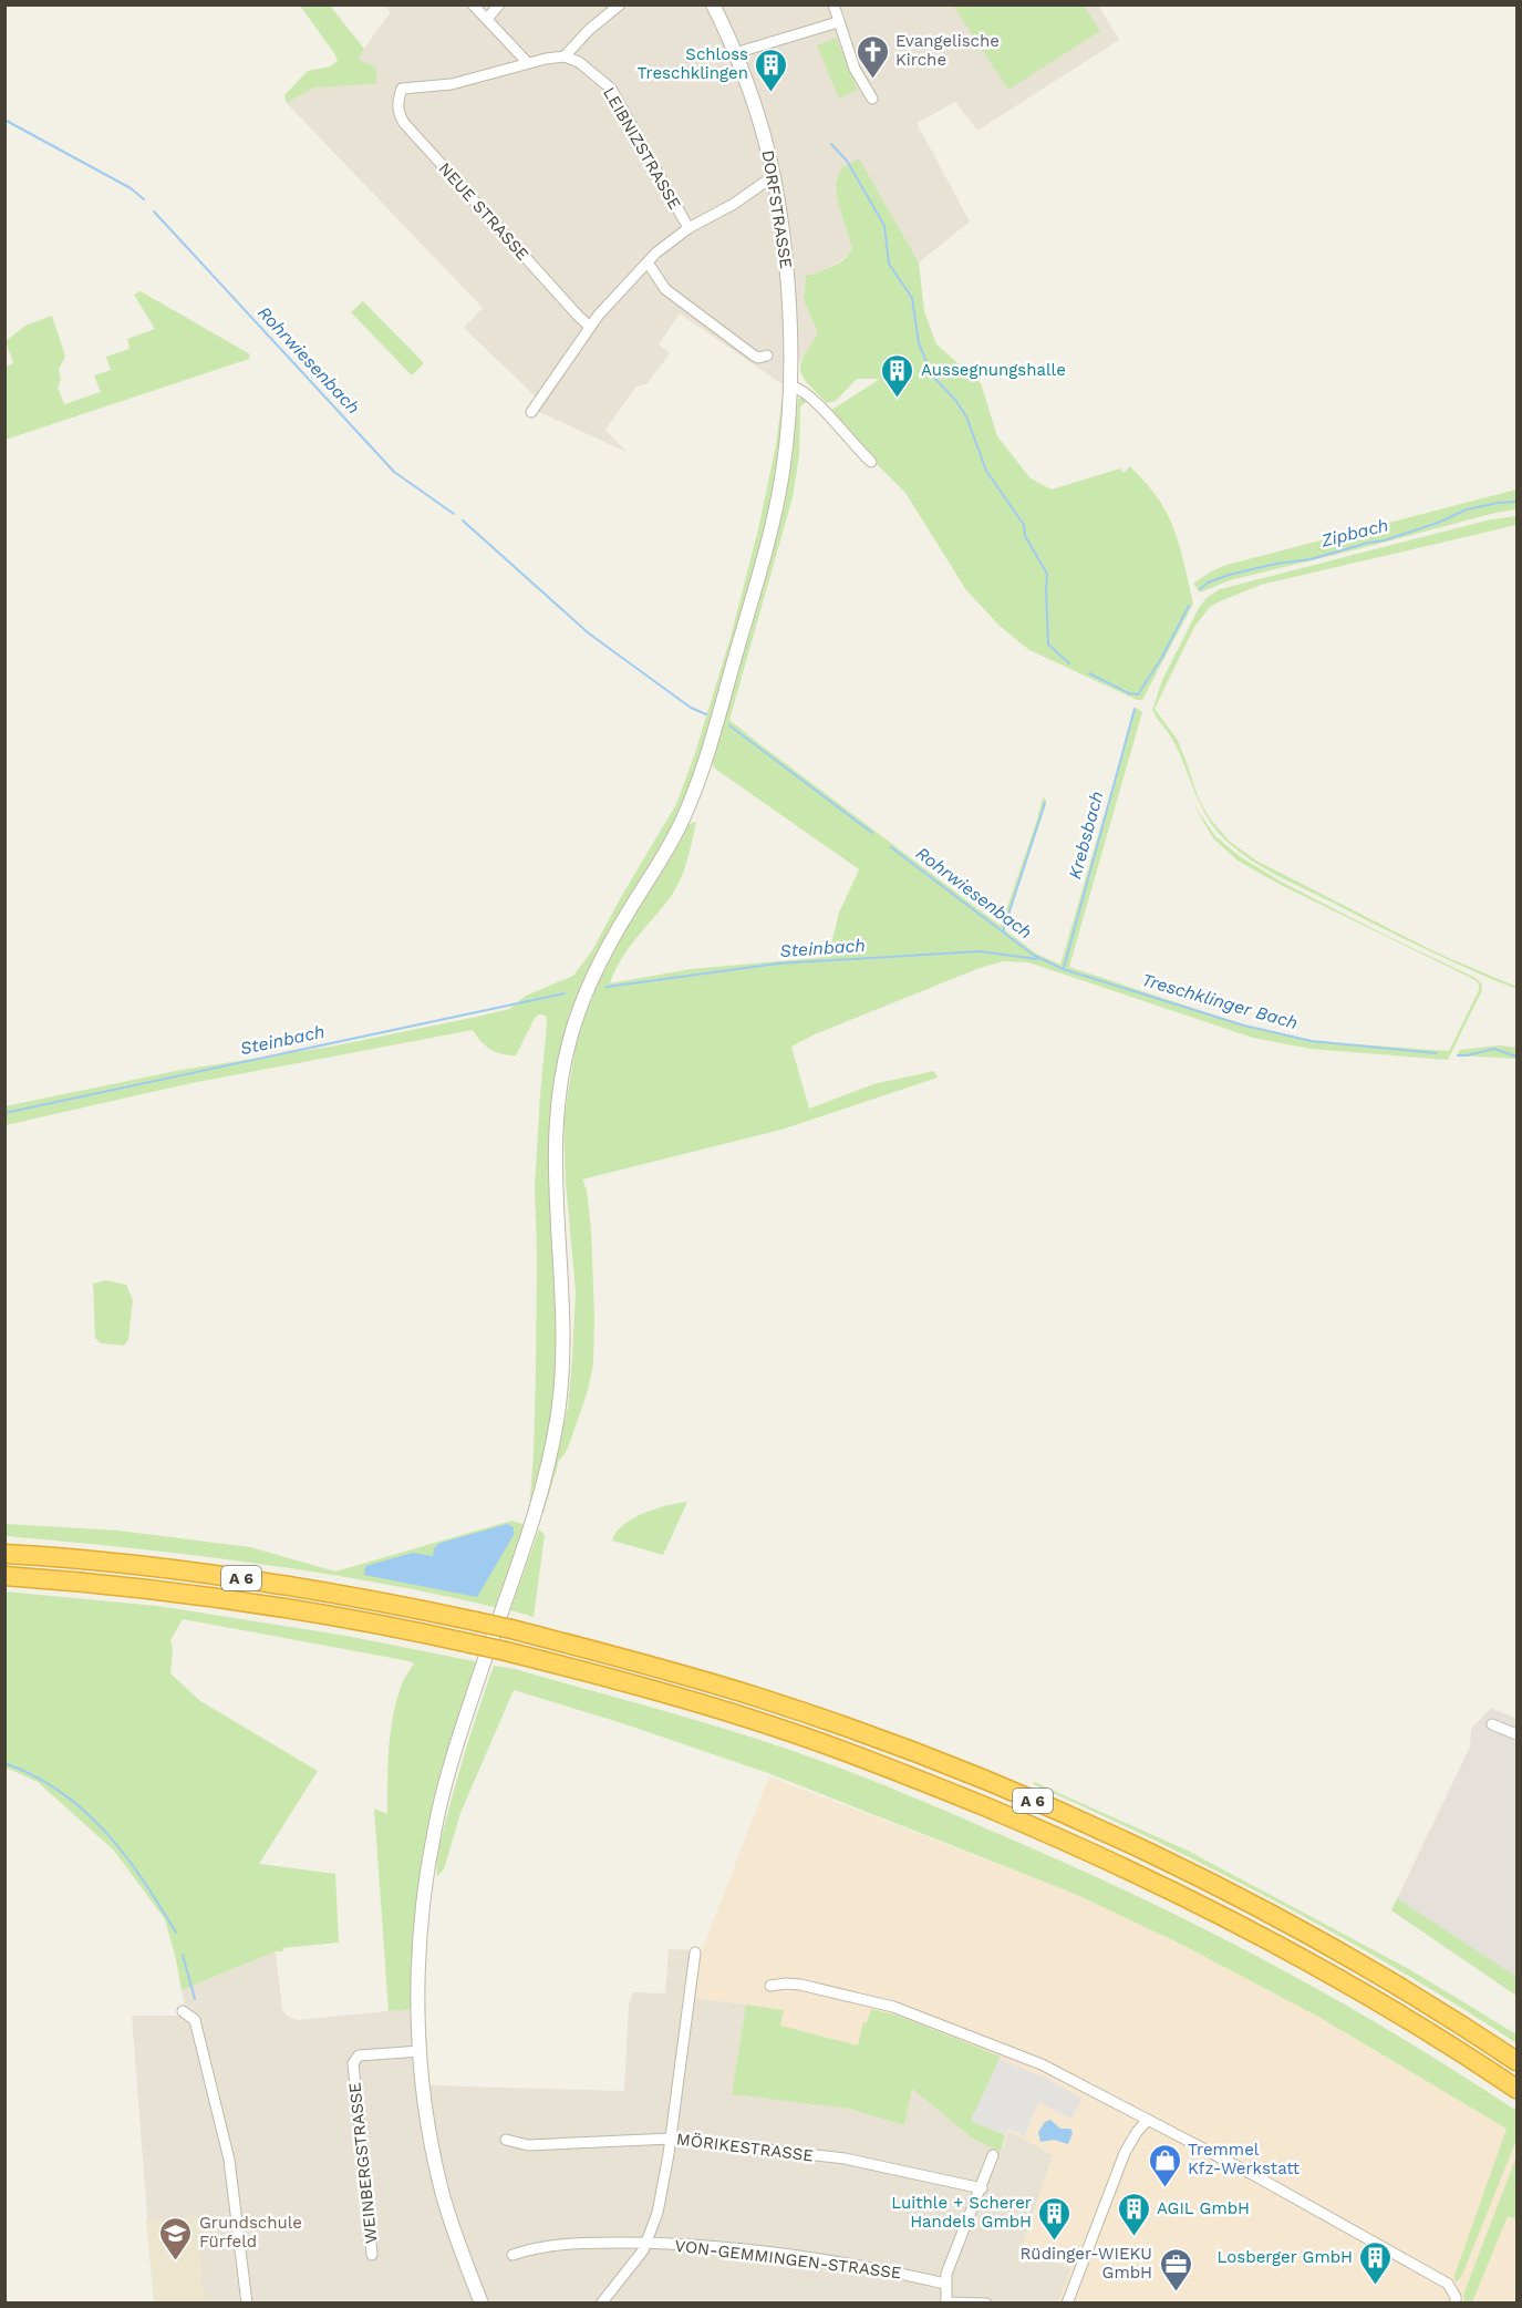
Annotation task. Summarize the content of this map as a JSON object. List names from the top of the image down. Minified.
{"streets":{"highway":["A 6"],"street":["LEIBNIZSTRASSE","DORFSTRASSE","NEUE STRASSE","MÖRIKESTRASSE","WEINBERGSTRASSE","VON-GEMMINGEN-STRASSE"]},"crossings":[["DORFSTRASSE","WEINBERGSTRASSE"]],"water":["Rohrwiesenbach","Zipbach","Krebsbach","Steinbach","Treschklinger Bach"],"places":{"church":["Evangelische Kirche"],"building":["Schloss Treschklingen","Aussegnungshalle","AGIL GmbH","Luithle + Scherer Handels GmbH","Losberger GmbH"],"shop":["Tremmel Kfz-Werkstatt"],"school or university":["Grundschule Fürfeld"],"office":["Rüdinger-WIEKU GmbH"]}}
